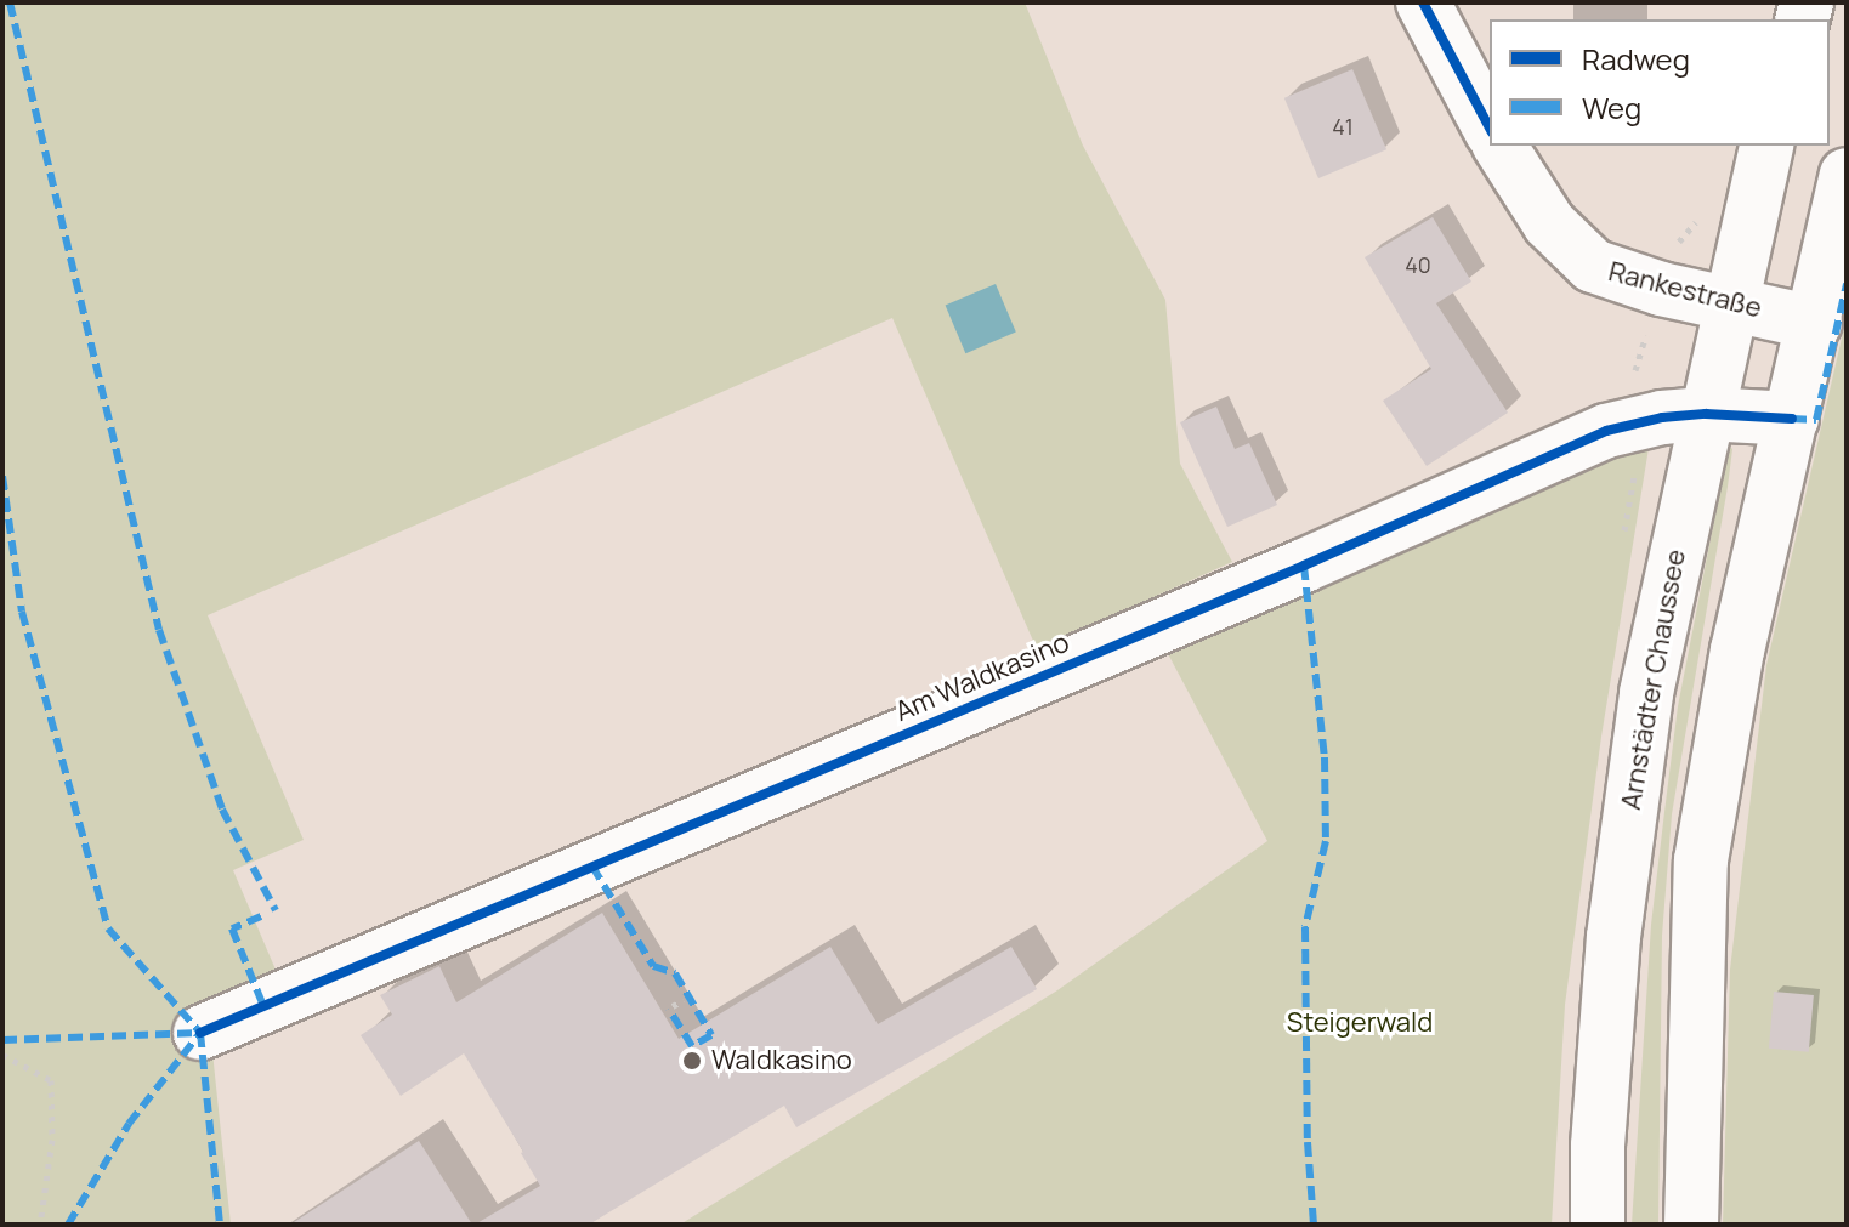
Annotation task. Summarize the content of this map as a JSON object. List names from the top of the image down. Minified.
{"streets":{"street":["Rankestraße","Am Waldkasino","Arnstädter Chaussee"]},"crossings":[["Rankestraße","Arnstädter Chaussee"],["Am Waldkasino","Arnstädter Chaussee"]],"parks":["Steigerwald"],"places":["Waldkasino"],"house_numbers":["41","40"],"legend":["Radweg","Weg"]}
